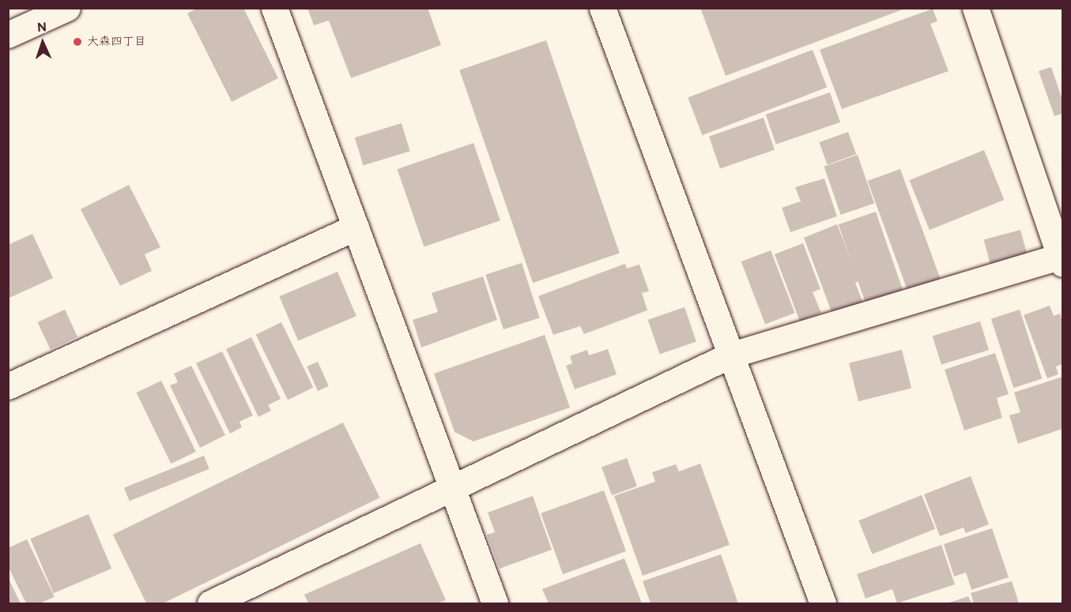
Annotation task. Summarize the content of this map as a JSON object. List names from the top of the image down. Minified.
{"places":["大森四丁目"],"north":"top"}
